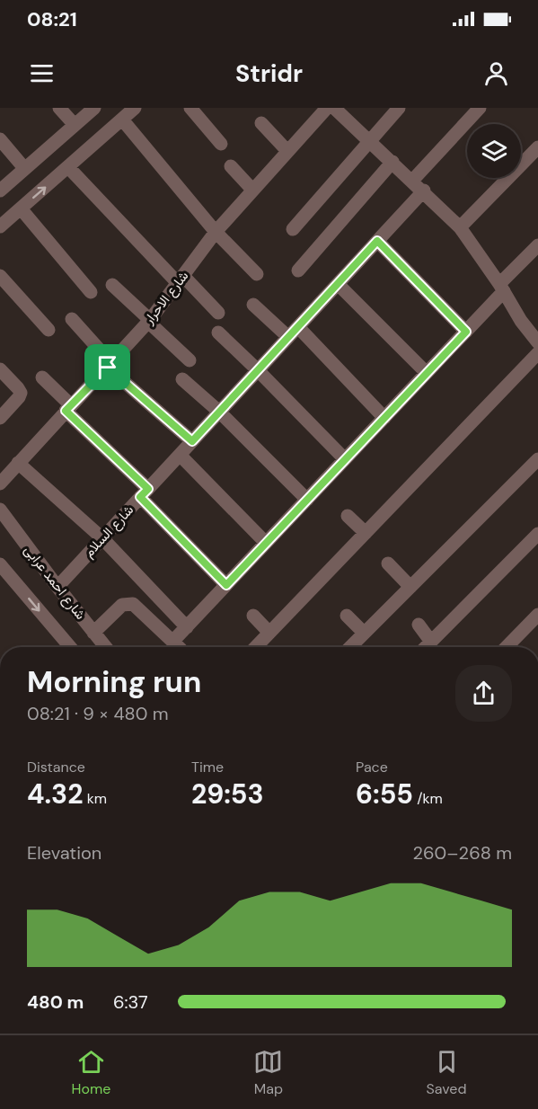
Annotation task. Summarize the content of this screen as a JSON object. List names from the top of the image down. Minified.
{"streets":{"street":["شارع الاحرار","شارع السلام","شارع احمد عرابى"]},"crossings":[["شارع السلام","شارع احمد عرابى"]],"page":{"status":"08:21","header":"Stridr","heading":["Morning run","08:21 · 9 × 480 m"],"stats":[["Distance","4.32 km"],["Time","29:53"],["Pace","6:55 /km"]],"chart":["Elevation","260–268 m"],"list":[{"name":"480 m","note":"6:37"}],"tabs":["Home","Map","Saved"]}}
